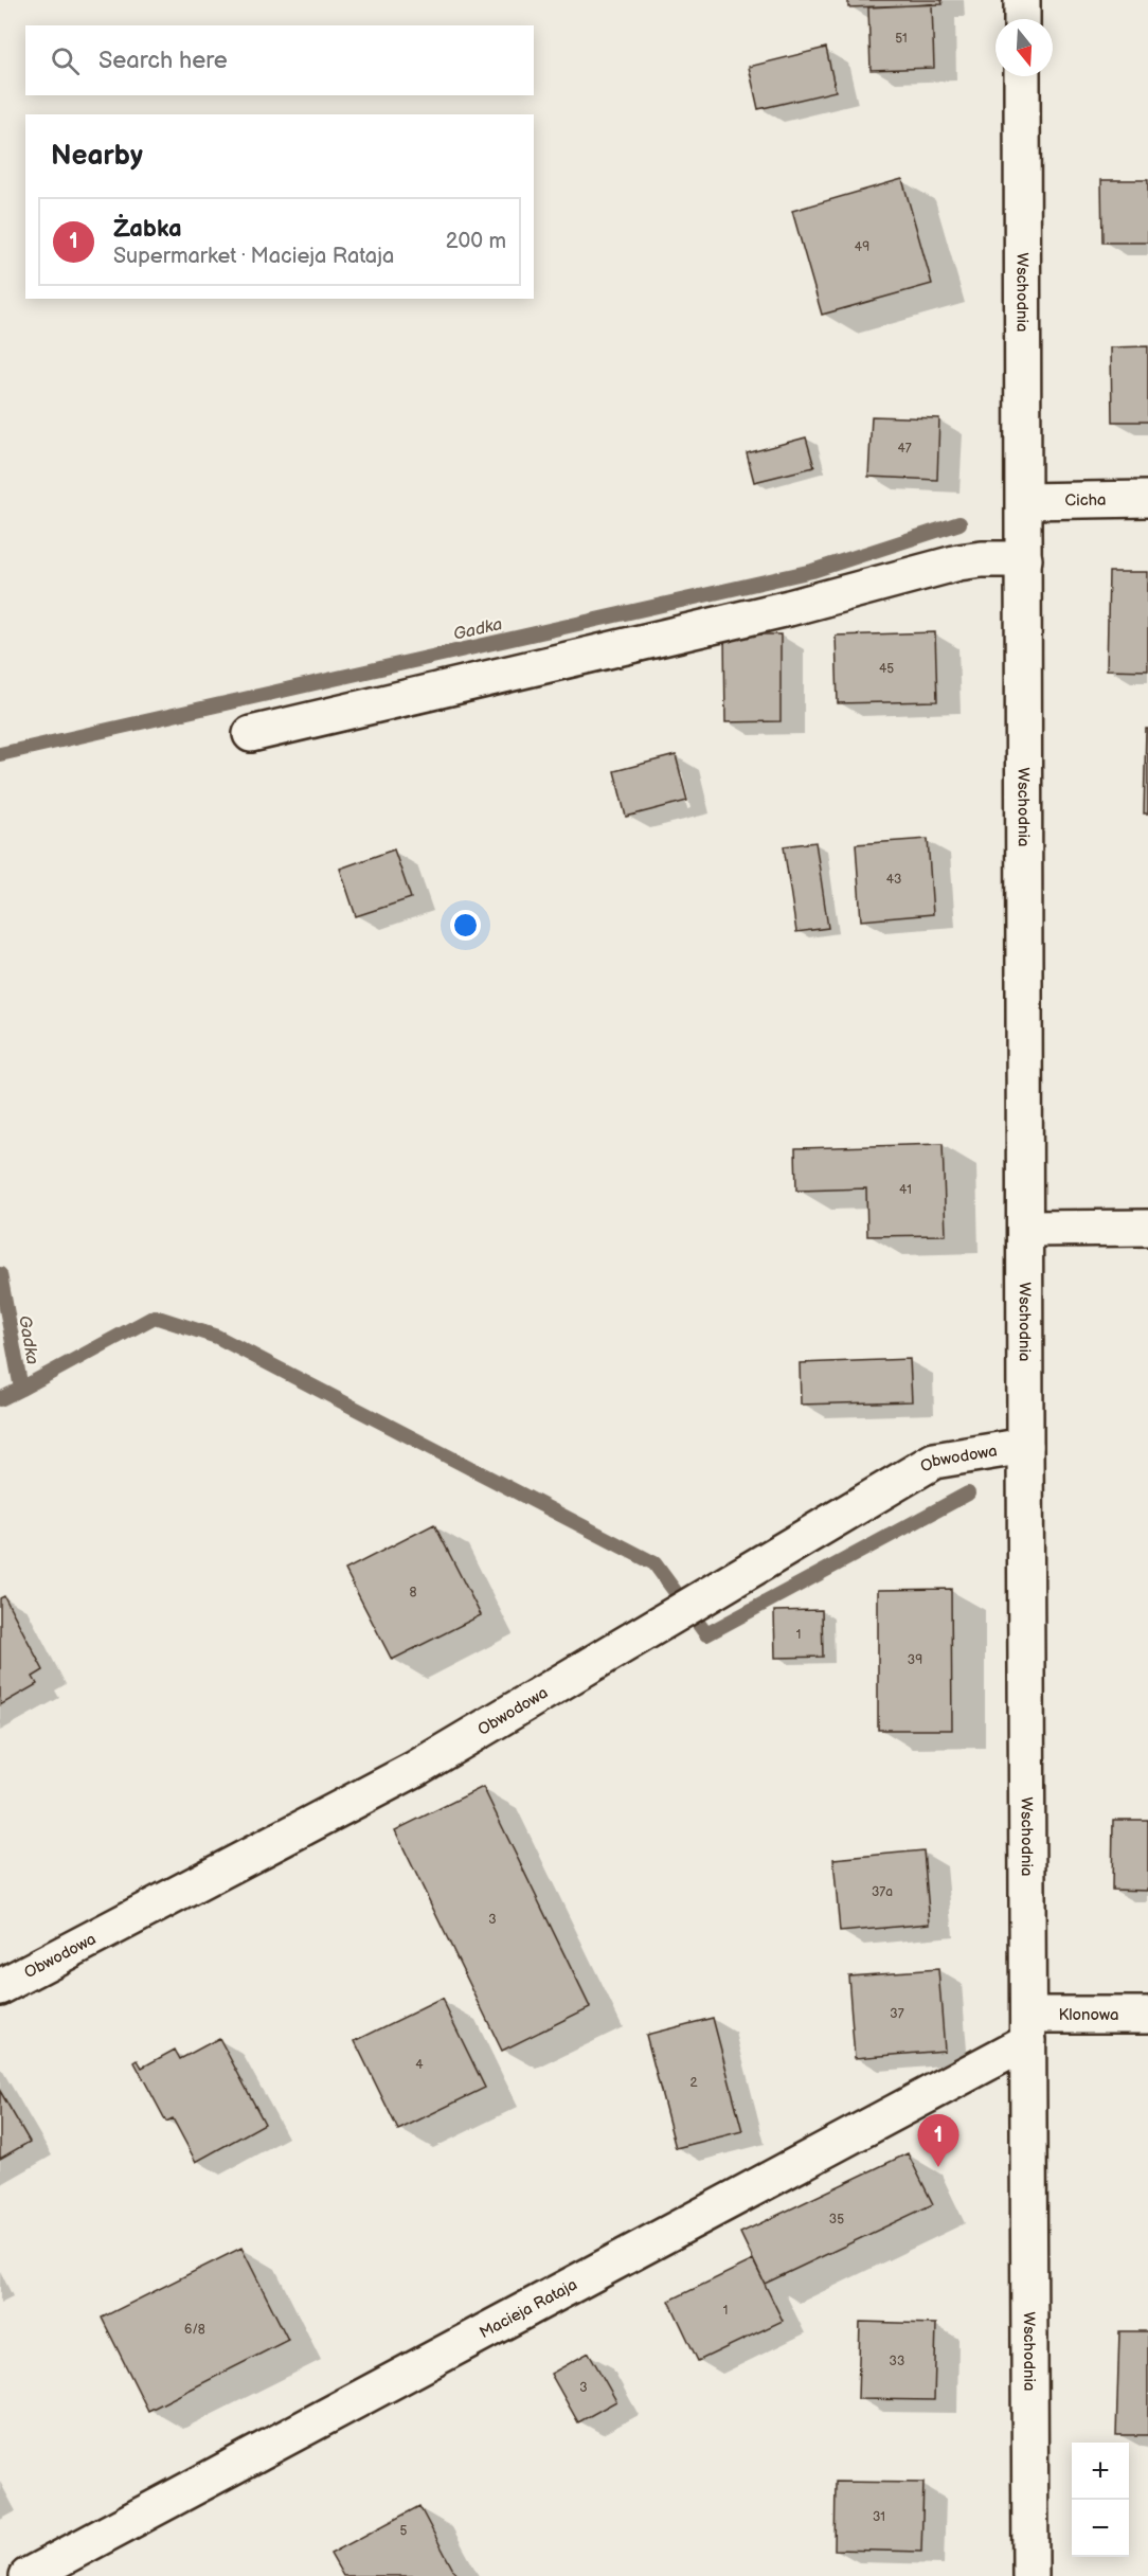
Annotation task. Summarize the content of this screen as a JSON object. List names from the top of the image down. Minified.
{"streets":{"street":["Wschodnia","Cicha","Obwodowa","Klonowa","Macieja Rataja"]},"crossings":[["Wschodnia","Cicha"],["Wschodnia","Obwodowa"],["Wschodnia","Klonowa"],["Wschodnia","Macieja Rataja"],["Klonowa","Macieja Rataja"]],"water":["Gadka"],"house_numbers":["51","49","47","45","43","41","8","1","39","37a","3","37","4","2","35","1","6/8","33","3","31","5"],"north":"bottom","page":{"search":"Search here","heading":"Nearby","list":[{"mark":"1","name":"Żabka","note":"Supermarket · Macieja Rataja","value":"200 m"}],"pins":"1","map_buttons":["+","−"]}}
